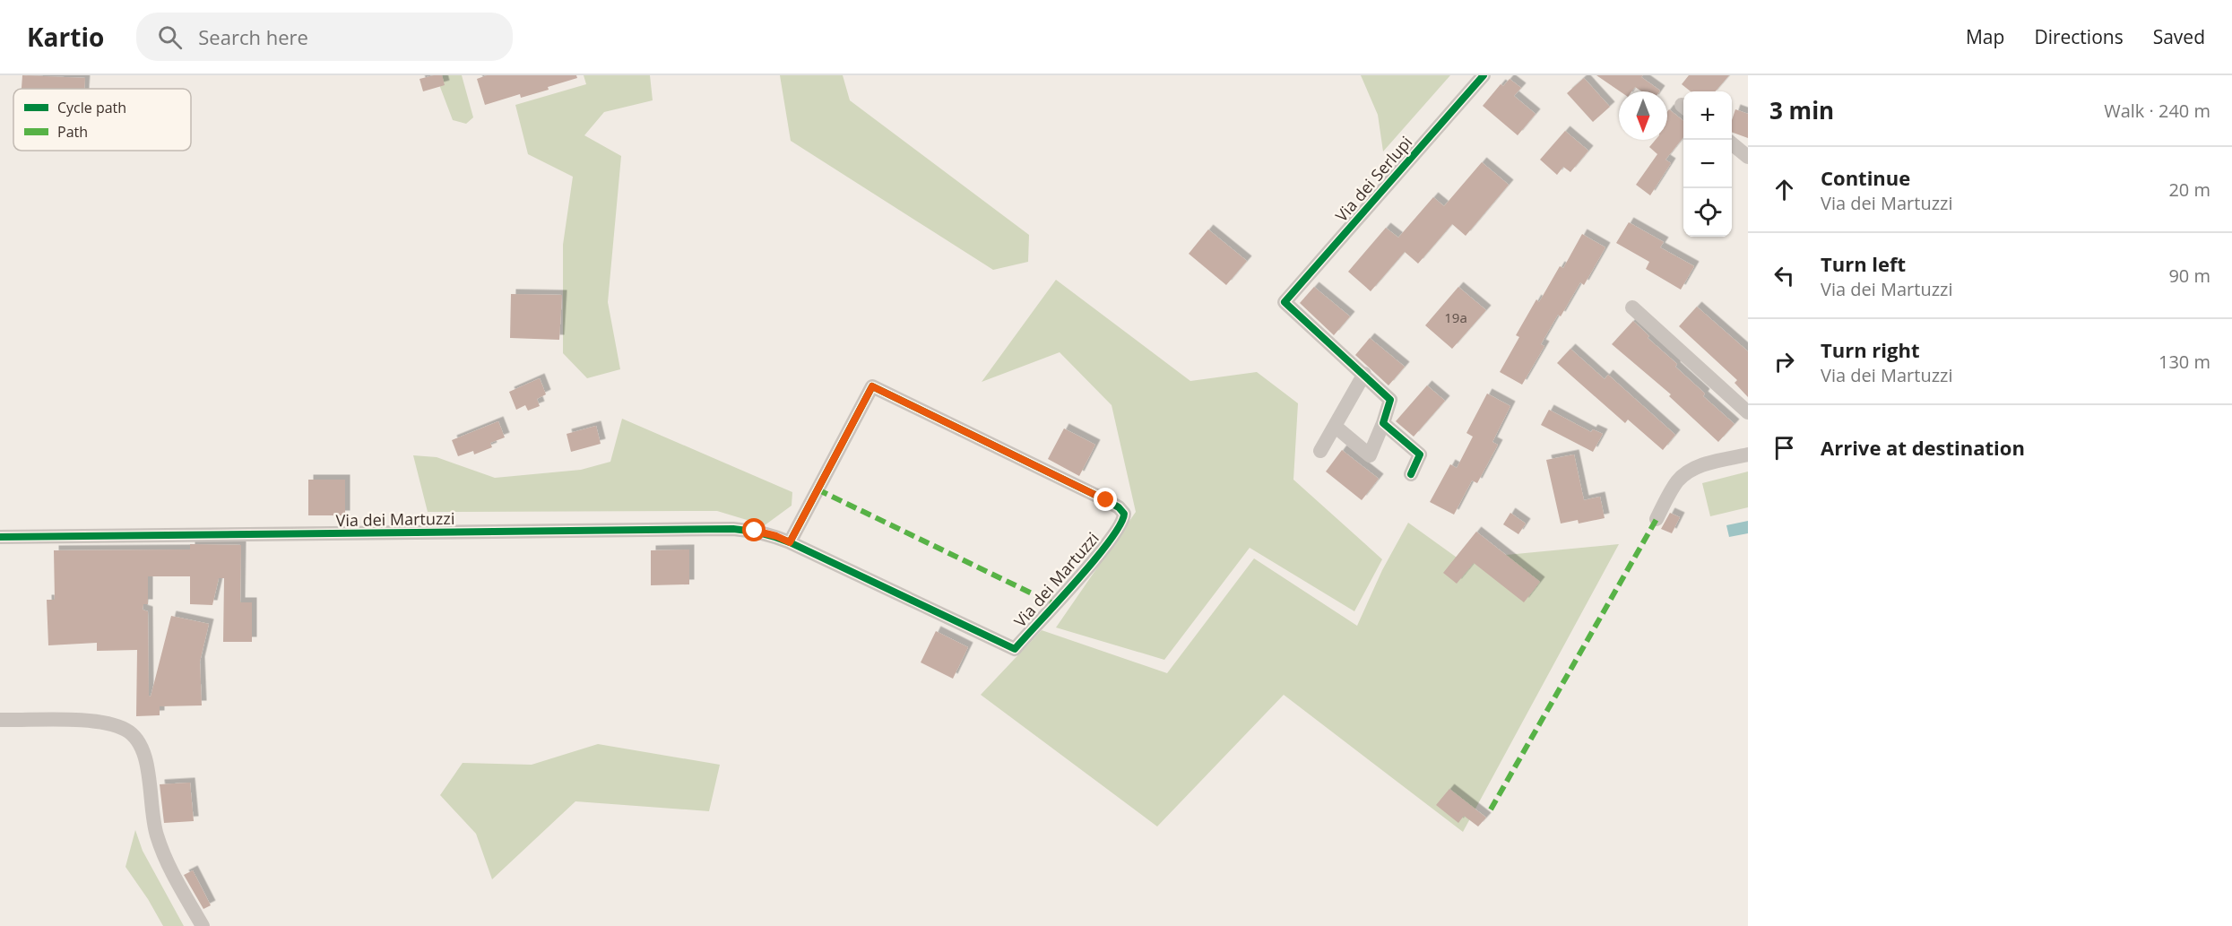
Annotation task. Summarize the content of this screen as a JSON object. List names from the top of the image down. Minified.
{"streets":{"street":["Via dei Serlupi","Via dei Martuzzi"]},"house_numbers":["19a"],"legend":["Cycle path","Path"],"north":"bottom","page":{"header":"Kartio","search":"Search here","nav":["Map","Directions","Saved"],"heading":["3 min","Walk · 240 m"],"map_buttons":["+","−"],"list":[["Continue","Via dei Martuzzi","20 m"],["Turn left","Via dei Martuzzi","90 m"],["Turn right","Via dei Martuzzi","130 m"],"Arrive at destination"]}}
